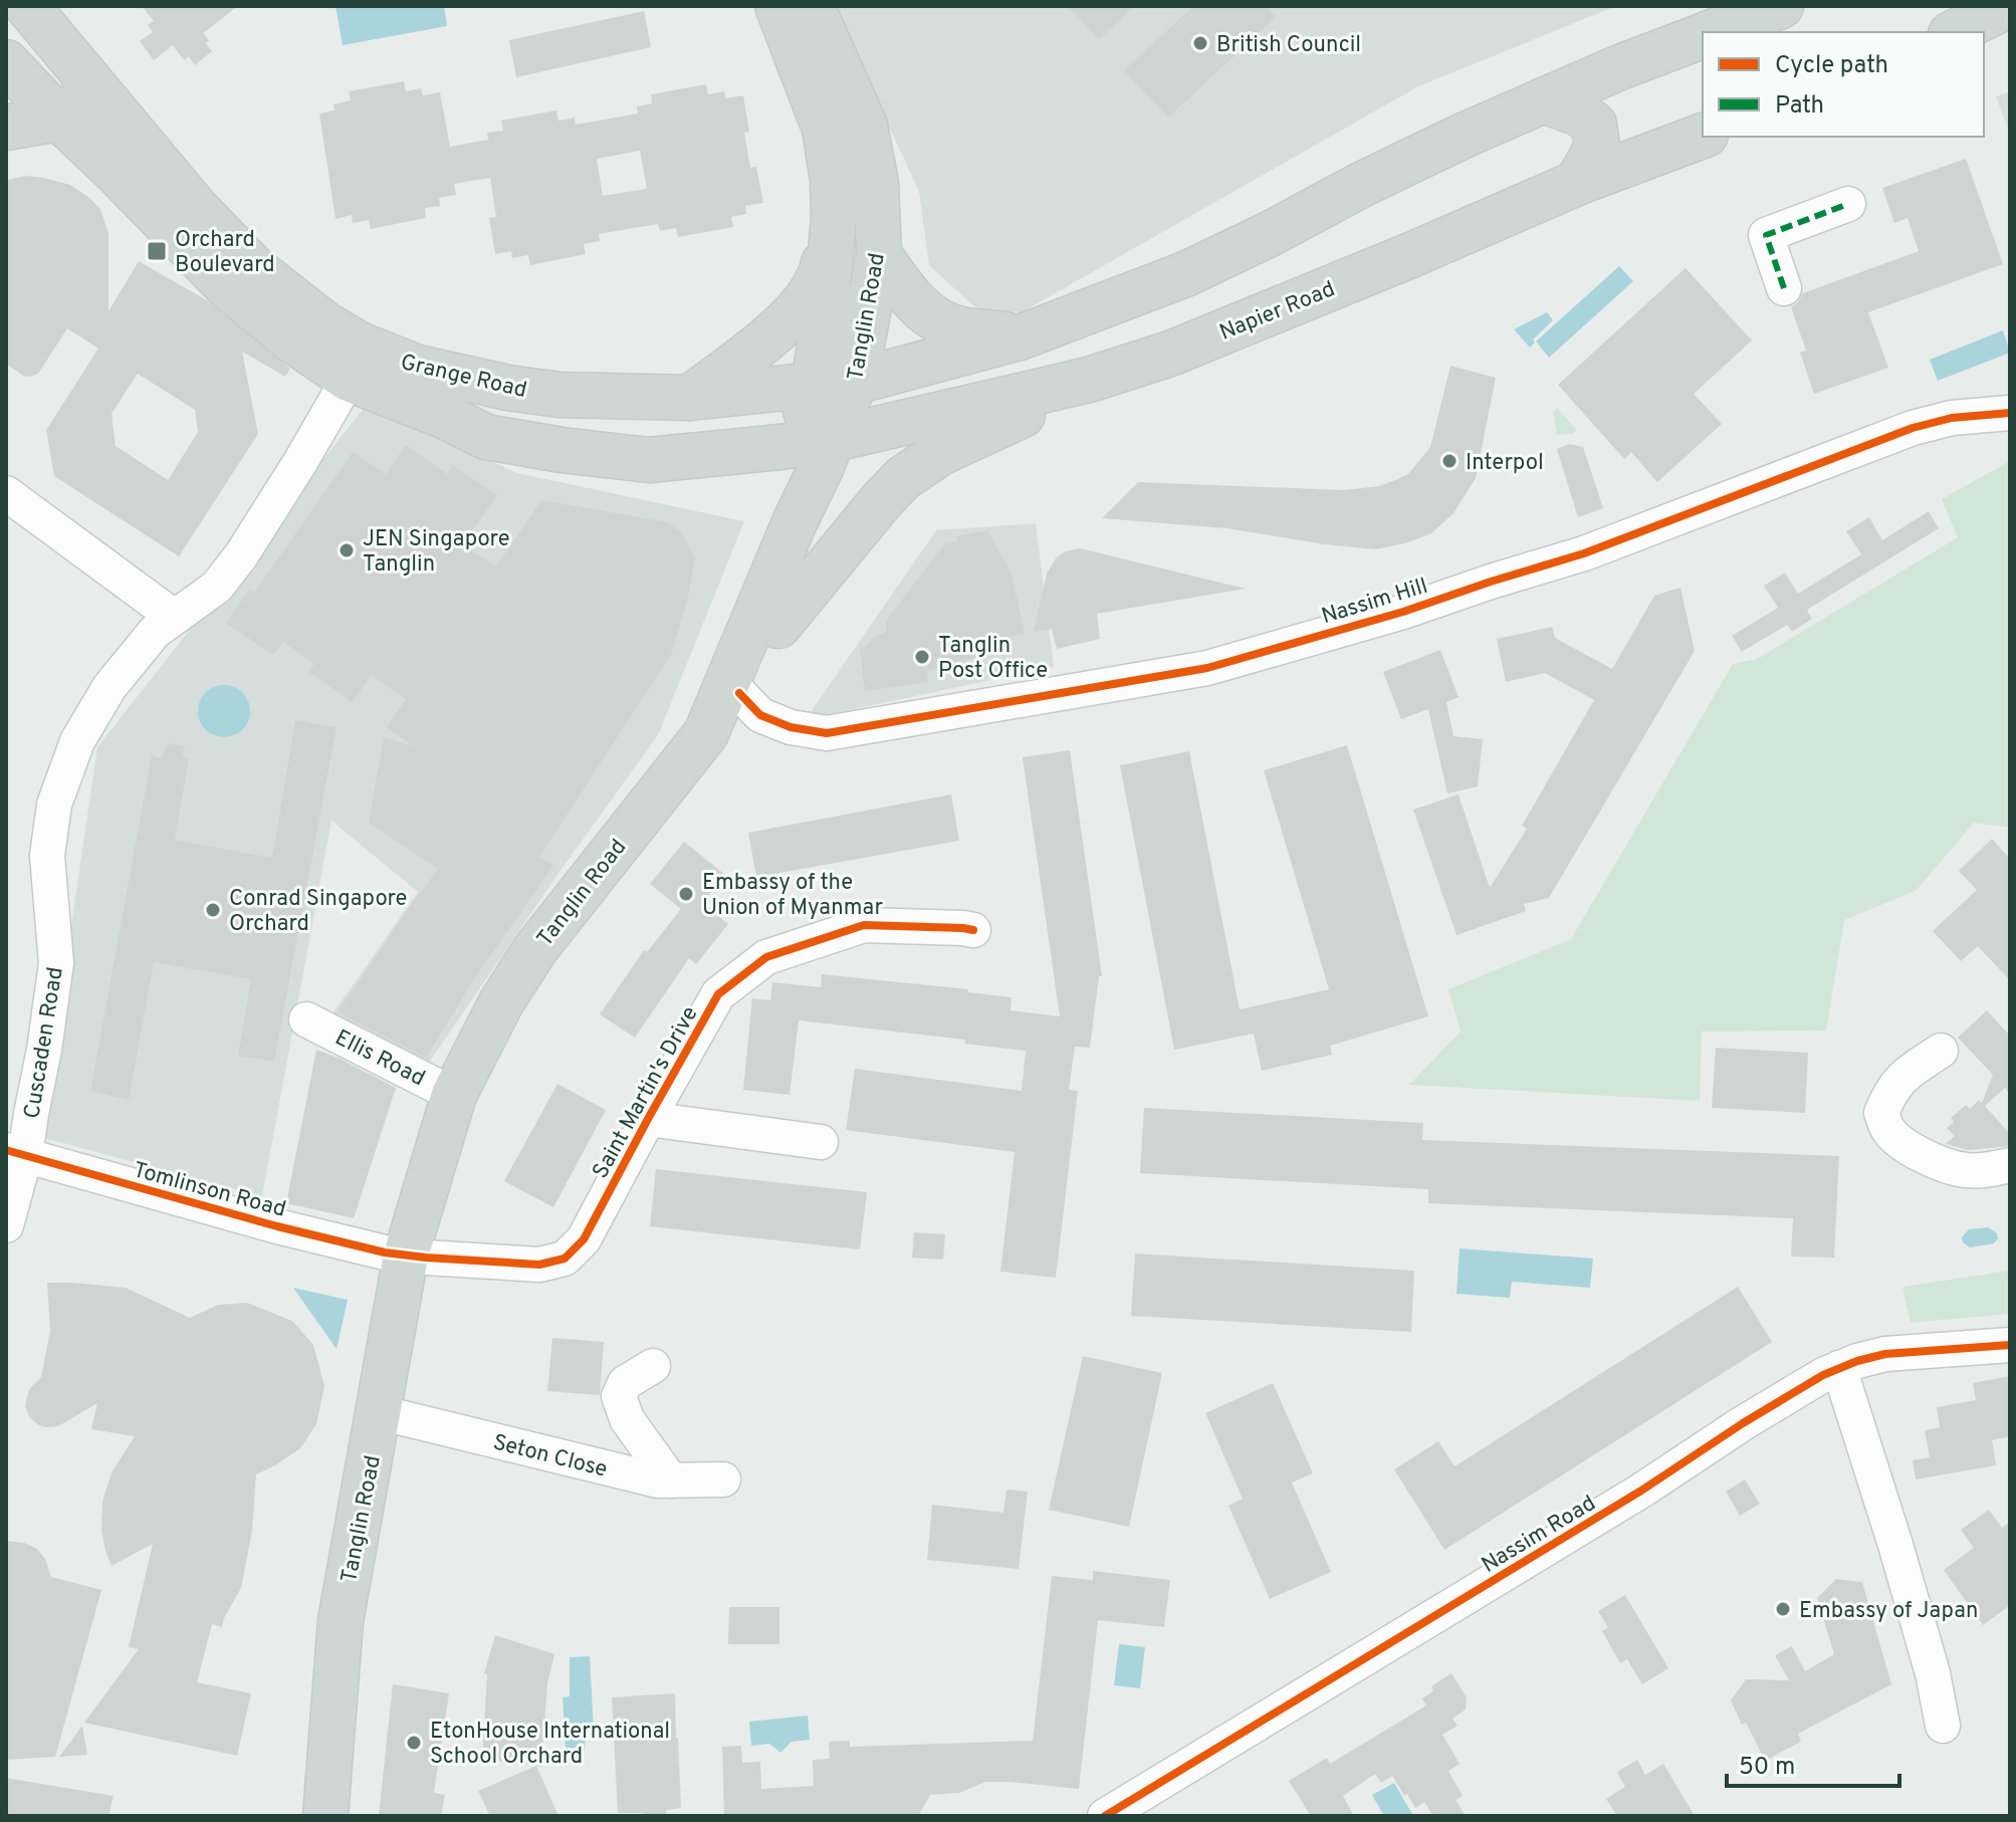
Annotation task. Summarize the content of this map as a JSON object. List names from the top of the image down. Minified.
{"streets":{"main road":["Napier Road","Tanglin Road","Grange Road"],"street":["Nassim Hill","Cuscaden Road","Ellis Road","Saint Martin's Drive","Tomlinson Road","Seton Close","Nassim Road"]},"crossings":[["Napier Road","Tanglin Road"],["Napier Road","Grange Road"],["Tanglin Road","Grange Road"],["Tanglin Road","Ellis Road"],["Tanglin Road","Saint Martin's Drive"],["Tanglin Road","Tomlinson Road"],["Tanglin Road","Seton Close"],["Grange Road","Cuscaden Road"],["Cuscaden Road","Tomlinson Road"],["Saint Martin's Drive","Tomlinson Road"]],"places":{"other":["British Council","Interpol","JEN Singapore Tanglin","Tanglin Post Office","Embassy of the Union of Myanmar","Conrad Singapore Orchard","Embassy of Japan","EtonHouse International School Orchard"],"transit":["Orchard Boulevard"]},"legend":["Cycle path","Path"],"scale_bar":"50 m"}
